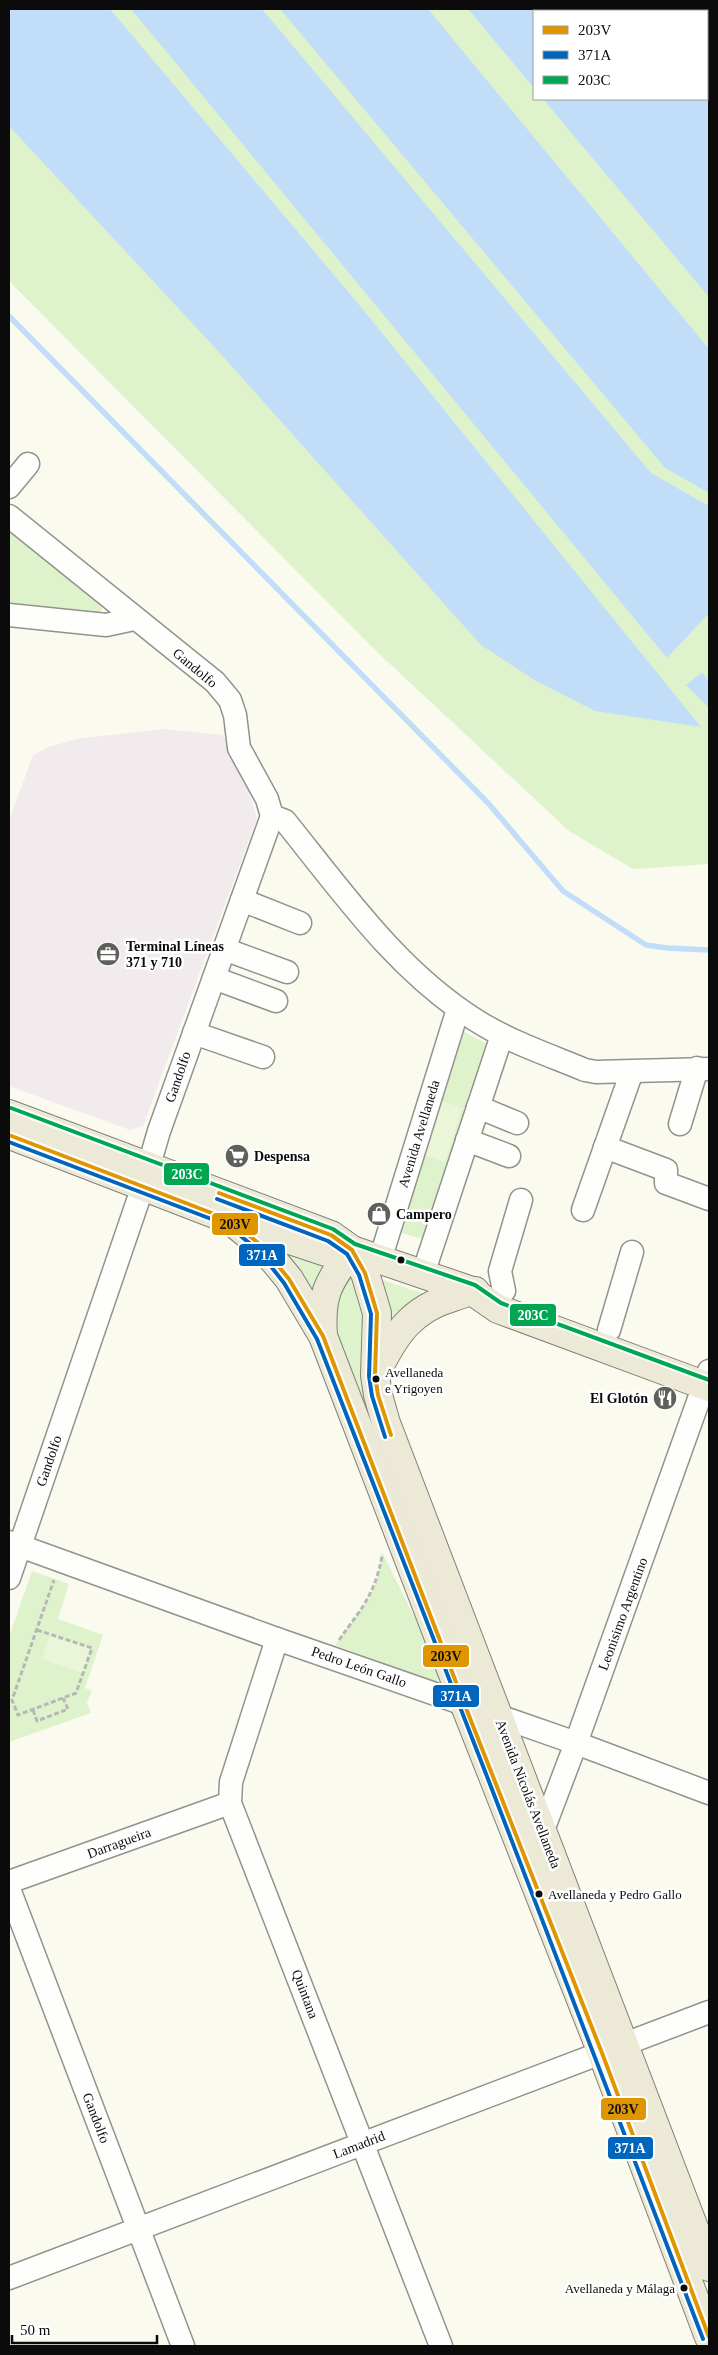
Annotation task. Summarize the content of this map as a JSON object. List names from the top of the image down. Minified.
{"streets":{"main road":["Avenida Nicolás Avellaneda"],"street":["Gandolfo","Avenida Avellaneda","Leonisimo Argentino","Pedro León Gallo","Darragueira","Quintana","Lamadrid"]},"crossings":[["Gandolfo","Pedro León Gallo"],["Gandolfo","Lamadrid"],["Leonisimo Argentino","Pedro León Gallo"],["Leonisimo Argentino","Avenida Nicolás Avellaneda"],["Pedro León Gallo","Avenida Nicolás Avellaneda"],["Pedro León Gallo","Quintana"],["Avenida Nicolás Avellaneda","Lamadrid"],["Darragueira","Quintana"],["Quintana","Lamadrid"]],"places":{"office":["Terminal Líneas 371 y 710"],"supermarket":["Despensa"],"shop":["Campero"],"other":["Avellaneda e Yrigoyen","Avellaneda y Pedro Gallo","Avellaneda y Málaga"],"restaurant":["El Glotón"]},"lines":["transit line 203C","transit line 203V","transit line 371A"],"legend":["203V","371A","203C"],"scale_bar":"50 m"}
